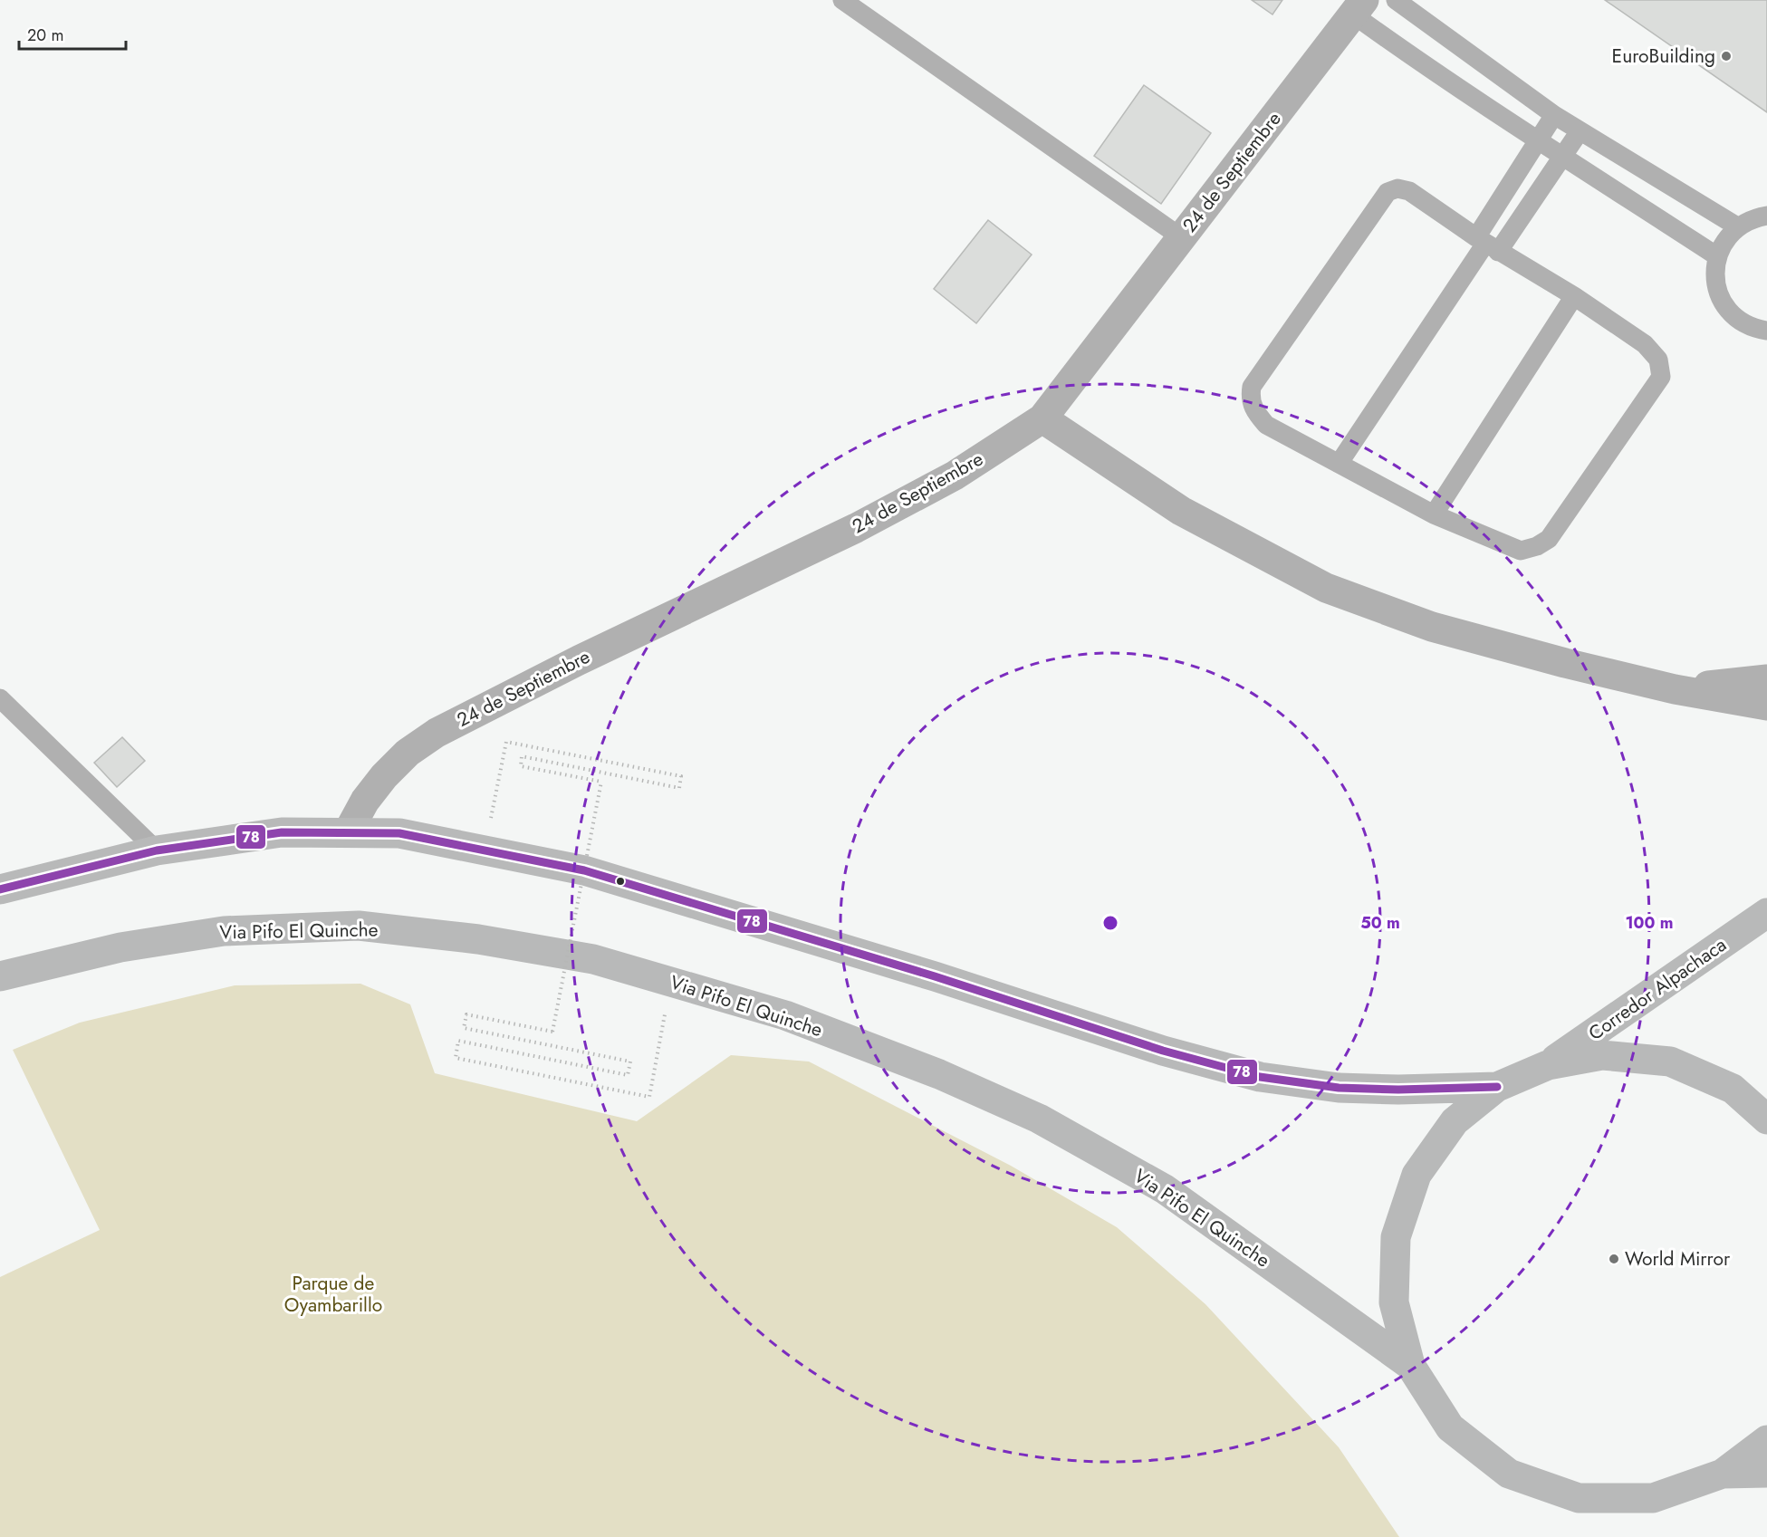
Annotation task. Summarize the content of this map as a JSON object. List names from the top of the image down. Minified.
{"streets":{"highway":["Via Pifo El Quinche","Corredor Alpachaca"],"street":["24 de Septiembre"]},"parks":["Parque de Oyambarillo"],"places":["EuroBuilding","World Mirror"],"lines":["transit line 78"],"scale_bar":"20 m","rings":["50 m","100 m"]}
